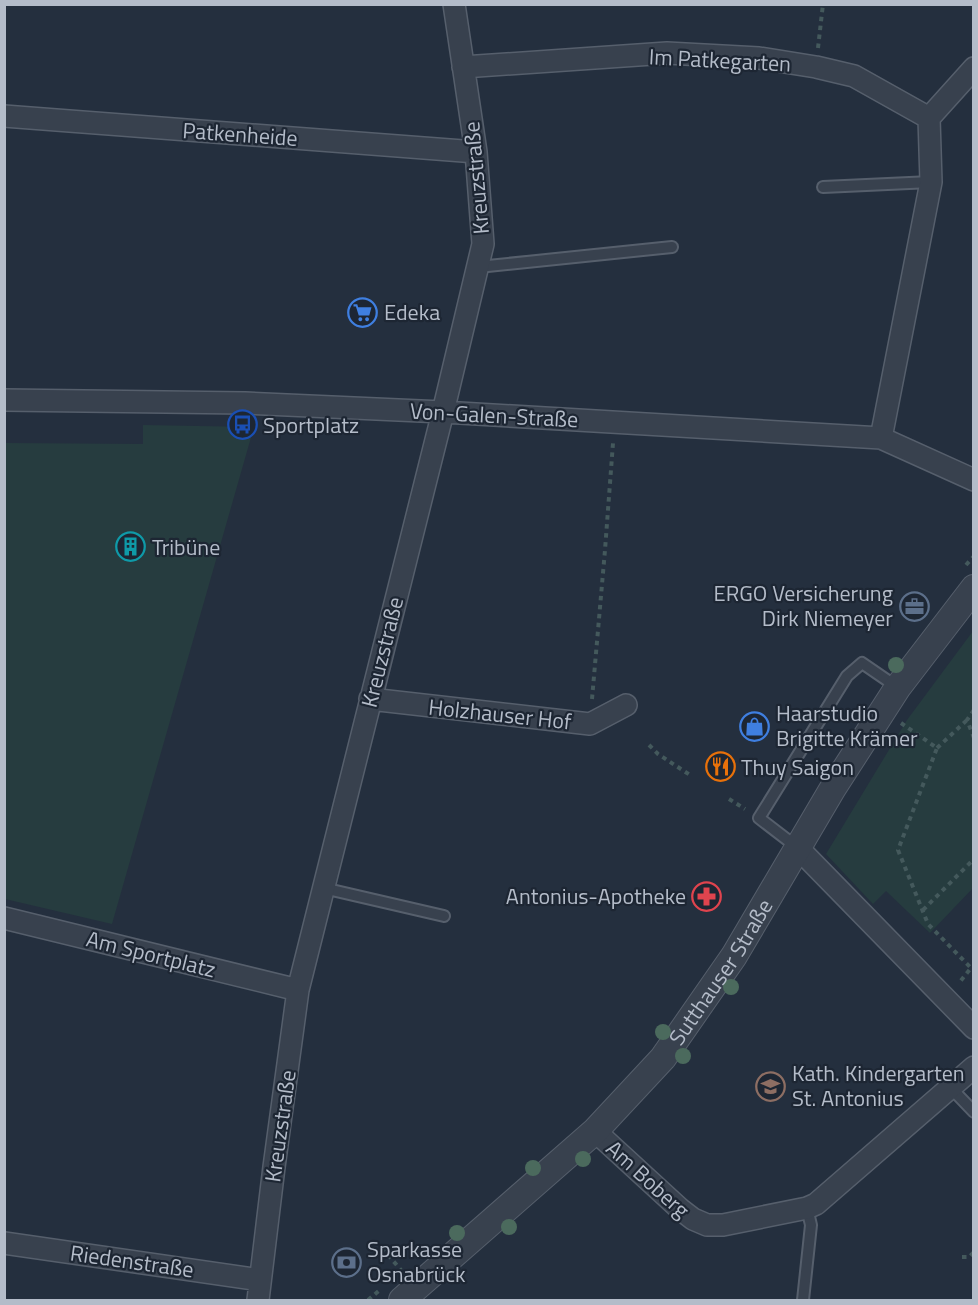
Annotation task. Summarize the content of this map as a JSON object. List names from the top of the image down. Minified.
{"streets":{"street":["Im Patkegarten","Patkenheide","Kreuzstraße","Von-Galen-Straße","Holzhauser Hof","Am Sportplatz","Sutthauser Straße","Am Boberg","Riedenstraße"]},"crossings":[["Im Patkegarten","Kreuzstraße"],["Patkenheide","Kreuzstraße"],["Kreuzstraße","Von-Galen-Straße"],["Kreuzstraße","Holzhauser Hof"],["Kreuzstraße","Am Sportplatz"],["Kreuzstraße","Riedenstraße"],["Sutthauser Straße","Am Boberg"]],"places":{"supermarket":["Edeka"],"bus stop":["Sportplatz"],"building":["Tribüne"],"office":["ERGO Versicherung Dirk Niemeyer"],"shop":["Haarstudio Brigitte Krämer"],"restaurant":["Thuy Saigon"],"pharmacy":["Antonius-Apotheke"],"school or university":["Kath. Kindergarten St. Antonius"],"bank":["Sparkasse Osnabrück"]}}
